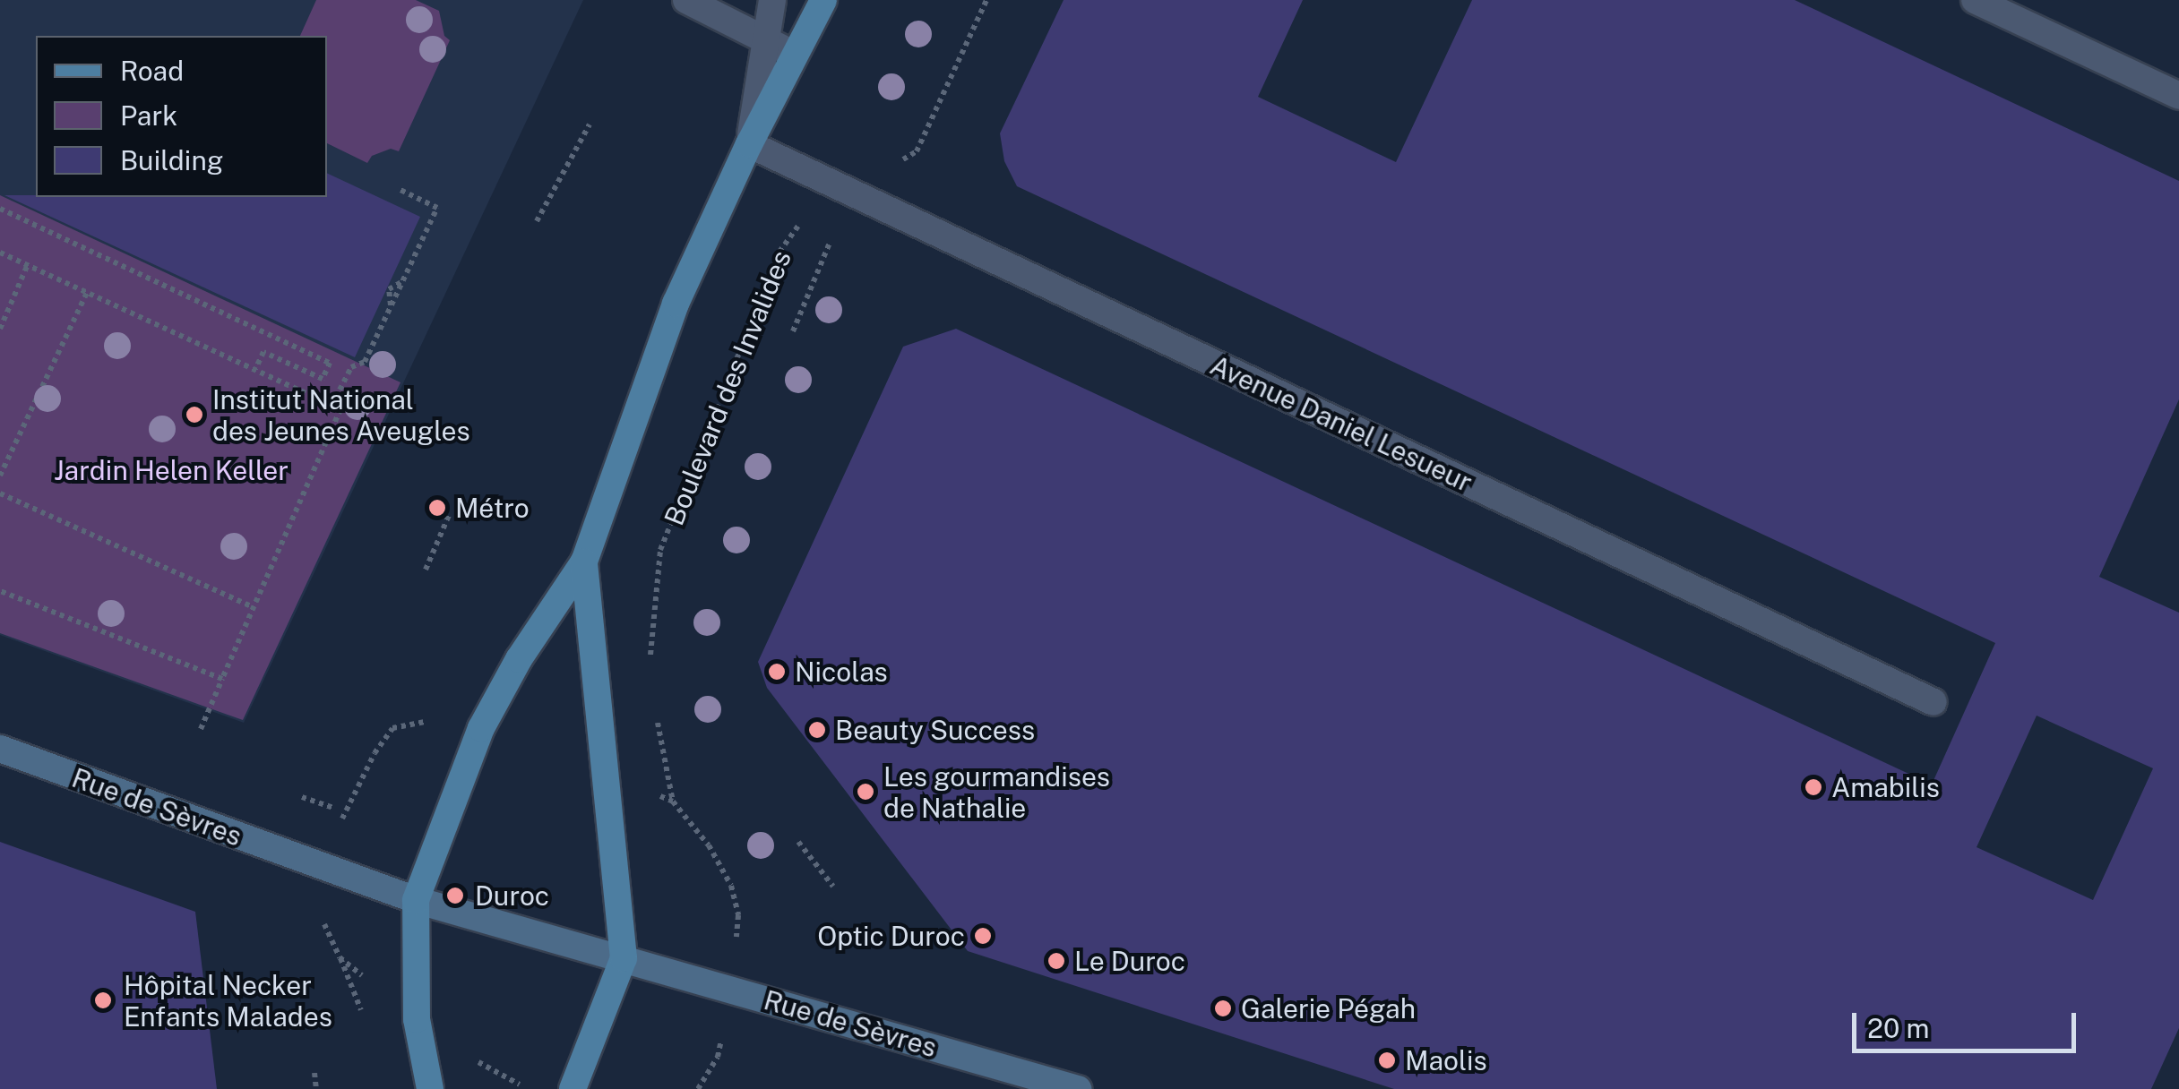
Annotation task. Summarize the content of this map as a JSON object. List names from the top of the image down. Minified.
{"streets":{"main road":["Rue de Sèvres"],"street":["Avenue Daniel Lesueur"],"path":["Boulevard des Invalides"]},"crossings":[["Boulevard des Invalides","Avenue Daniel Lesueur"]],"parks":["Jardin Helen Keller"],"places":["Institut National des Jeunes Aveugles","Métro","Nicolas","Beauty Success","Amabilis","Les gourmandises de Nathalie","Duroc","Optic Duroc","Le Duroc","Hôpital Necker Enfants Malades","Galerie Pégah","Maolis"],"legend":["Road","Park","Building"],"scale_bar":"20 m"}
